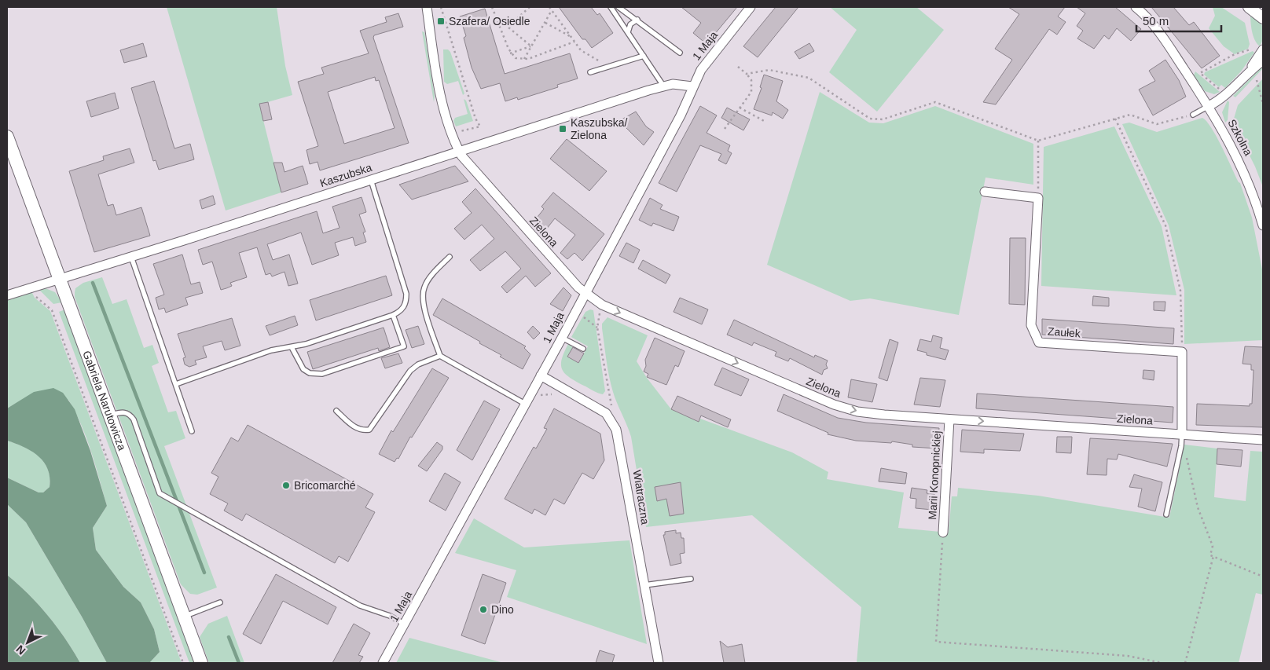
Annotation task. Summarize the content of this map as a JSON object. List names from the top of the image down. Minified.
{"streets":{"main road":["Gabriela Narutowicza"],"street":["1 Maja","Szkolna","Kaszubska","Zielona","Zaułek","Marii Konopnickiej","Wiatraczna"]},"crossings":[["1 Maja","Kaszubska"],["1 Maja","Zielona"],["1 Maja","Wiatraczna"],["Kaszubska","Zielona"],["Kaszubska","Gabriela Narutowicza"],["Zielona","Marii Konopnickiej"]],"one_way":["Zielona"],"places":{"transit":["Szafera/ Osiedle","Kaszubska/ Zielona"],"other":["Bricomarché","Dino"]},"scale_bar":"50 m","north":"bottom left"}
